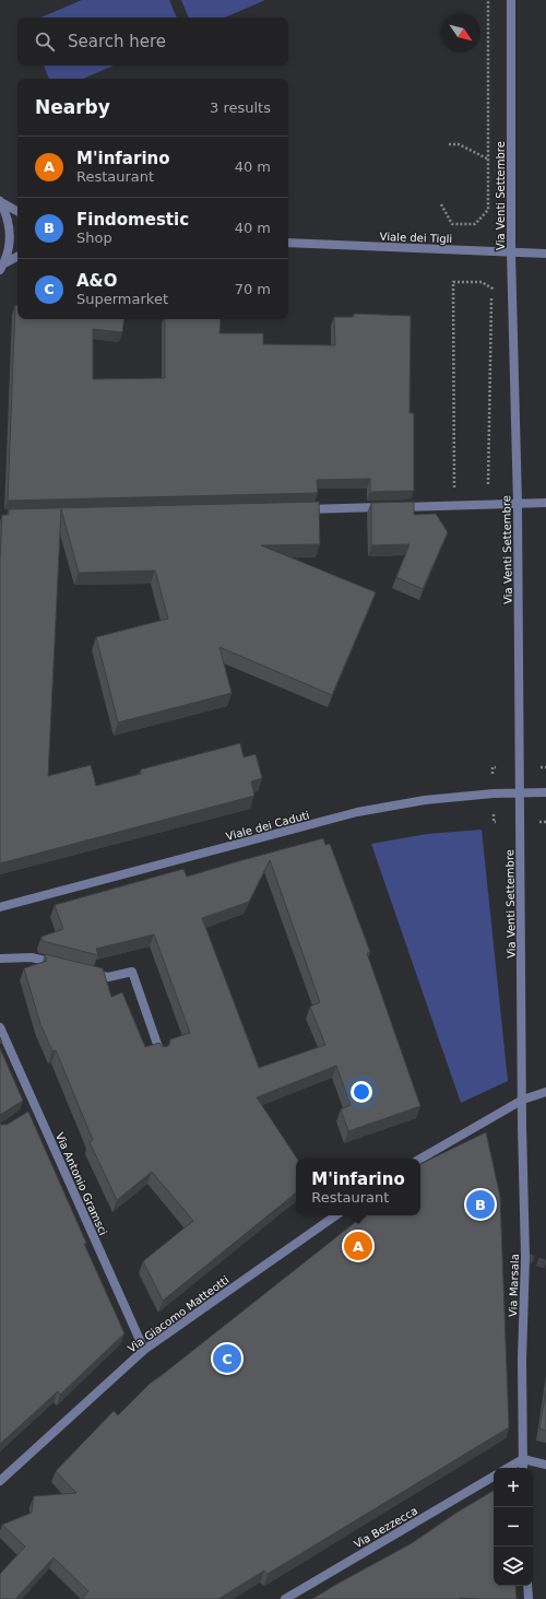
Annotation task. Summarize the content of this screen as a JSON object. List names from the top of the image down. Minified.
{"streets":{"street":["Via Venti Settembre","Viale dei Tigli","Viale dei Caduti","Via Antonio Gramsci","Via Marsala","Via Giacomo Matteotti","Via Bezzecca"]},"crossings":[["Via Venti Settembre","Viale dei Tigli"],["Via Venti Settembre","Viale dei Caduti"],["Via Venti Settembre","Via Marsala"],["Via Antonio Gramsci","Via Giacomo Matteotti"]],"north":"bottom right","page":{"search":"Search here","heading":["Nearby","3 results"],"list":[{"mark":"A","name":"M'infarino","note":"Restaurant","value":"40 m"},{"mark":"B","name":"Findomestic","note":"Shop","value":"40 m"},{"mark":"C","name":"A&O","note":"Supermarket","value":"70 m"}],"popup":["M'infarino","Restaurant"],"pins":["B","A","C"],"map_buttons":["+","−"]}}
